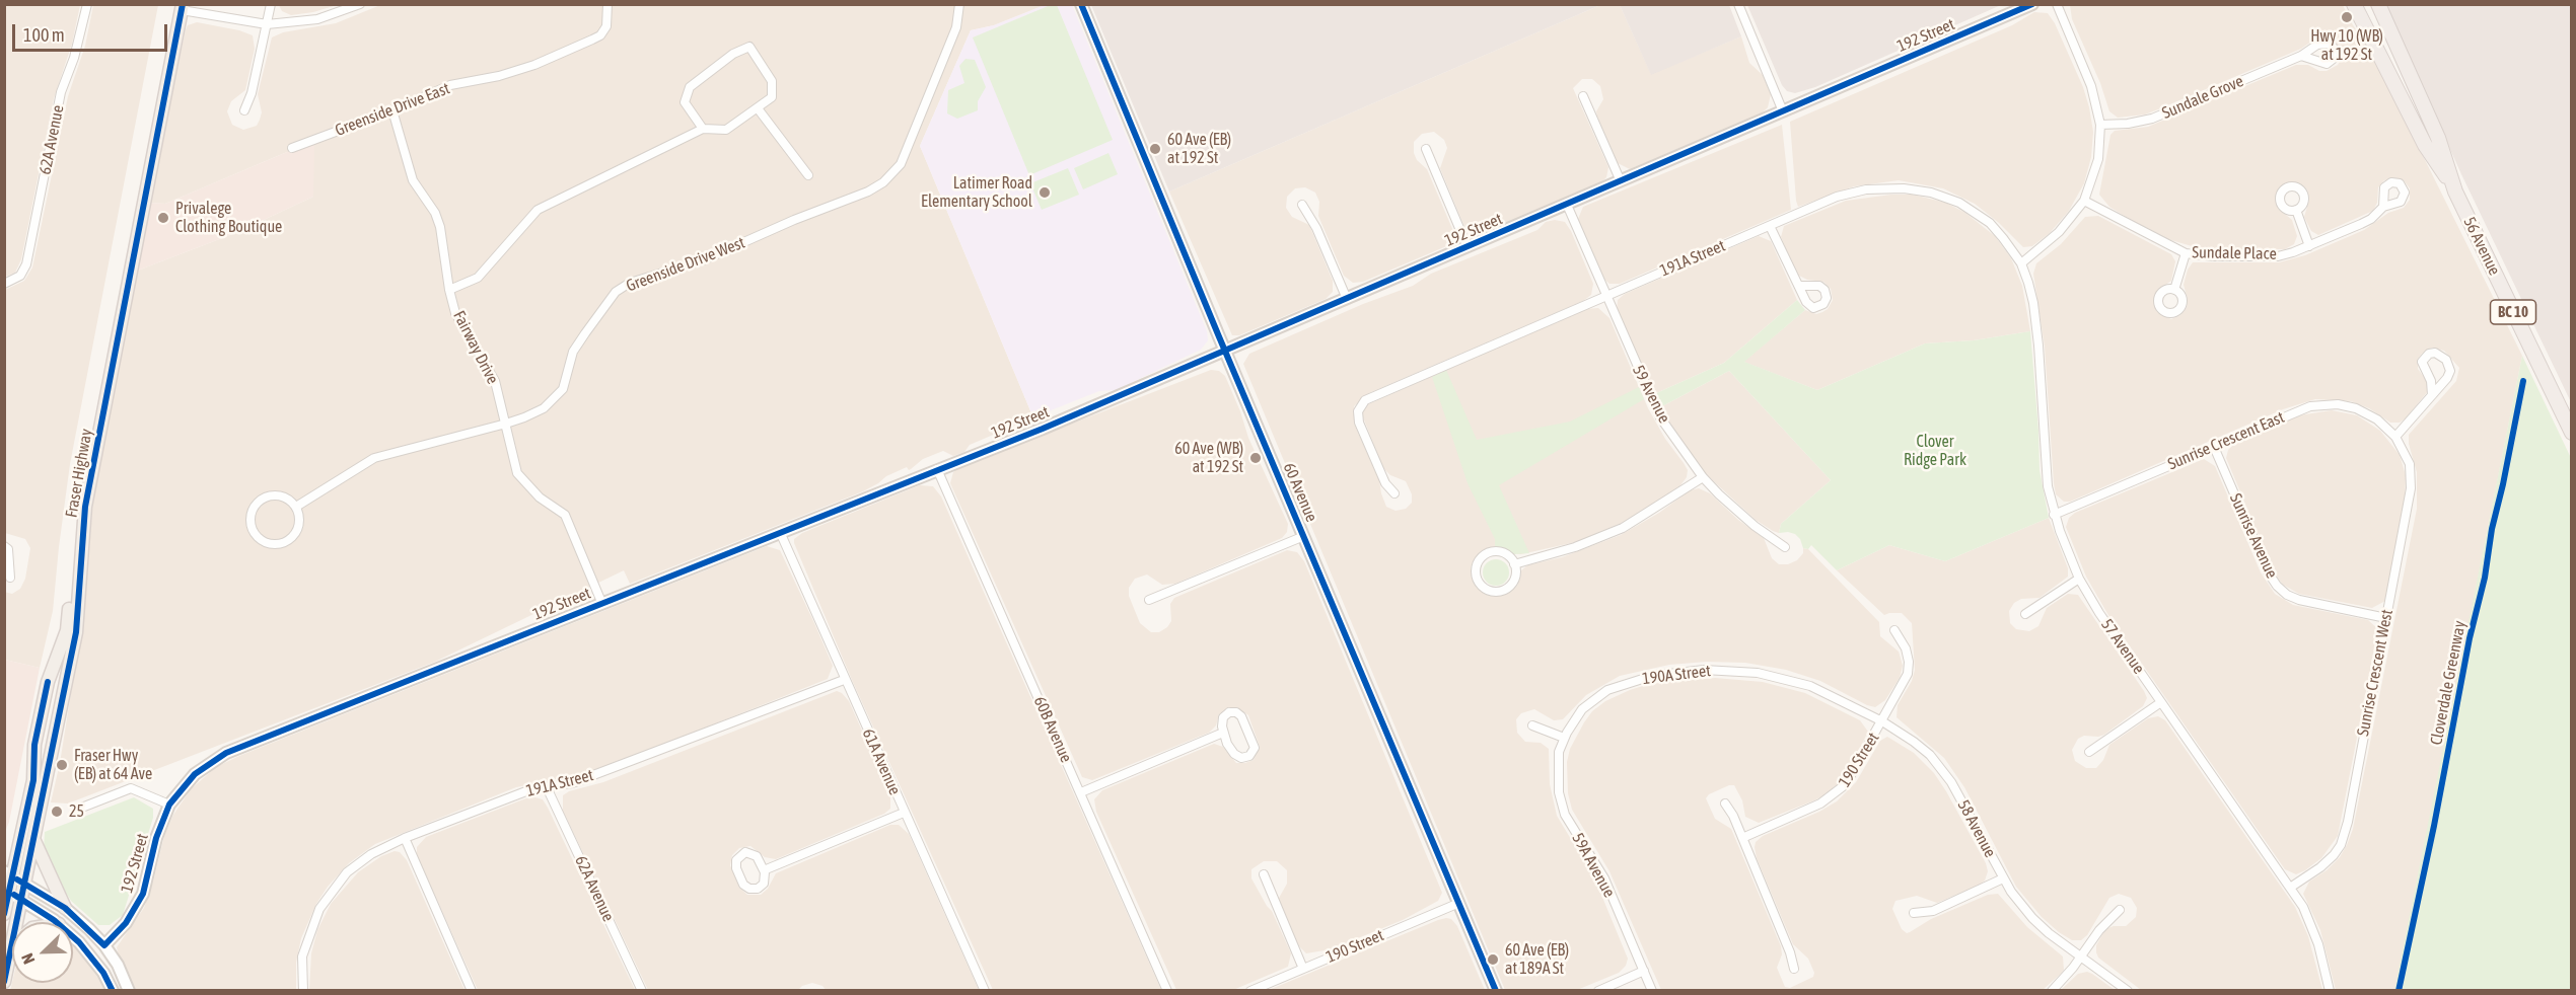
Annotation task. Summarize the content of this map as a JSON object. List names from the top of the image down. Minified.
{"streets":{"highway":["56 Avenue","BC 10"],"main road":["192 Street","Fraser Highway","60 Avenue"],"street":["Sundale Grove","Greenside Drive East","62A Avenue","Sundale Place","191A Street","Greenside Drive West","Fairway Drive","59 Avenue","Sunrise Crescent East","Sunrise Avenue","57 Avenue","Sunrise Crescent West","190A Street","60B Avenue","190 Street","61A Avenue","58 Avenue","59A Avenue"],"cycle path":["Cloverdale Greenway"]},"crossings":[["192 Street","Fairway Drive"],["192 Street","59 Avenue"],["192 Street","60 Avenue"],["192 Street","60B Avenue"],["192 Street","61A Avenue"],["Greenside Drive East","Fairway Drive"],["62A Avenue","191A Street"],["191A Street","59 Avenue"],["191A Street","57 Avenue"],["191A Street","61A Avenue"],["Greenside Drive West","Fairway Drive"],["Sunrise Crescent East","Sunrise Avenue"],["Sunrise Crescent East","57 Avenue"],["Sunrise Crescent East","Sunrise Crescent West"],["60 Avenue","190 Street"],["Sunrise Avenue","Sunrise Crescent West"],["57 Avenue","Sunrise Crescent West"],["190A Street","58 Avenue"],["190A Street","59A Avenue"],["190 Street","58 Avenue"]],"parks":["Clover Ridge Park"],"places":["Hwy 10 (WB) at 192 St","60 Ave (EB) at 192 St","Latimer Road Elementary School","Privalege Clothing Boutique","60 Ave (WB) at 192 St","Fraser Hwy (EB) at 64 Ave","25","60 Ave (EB) at 189A St"],"scale_bar":"100 m","north":"bottom left"}
